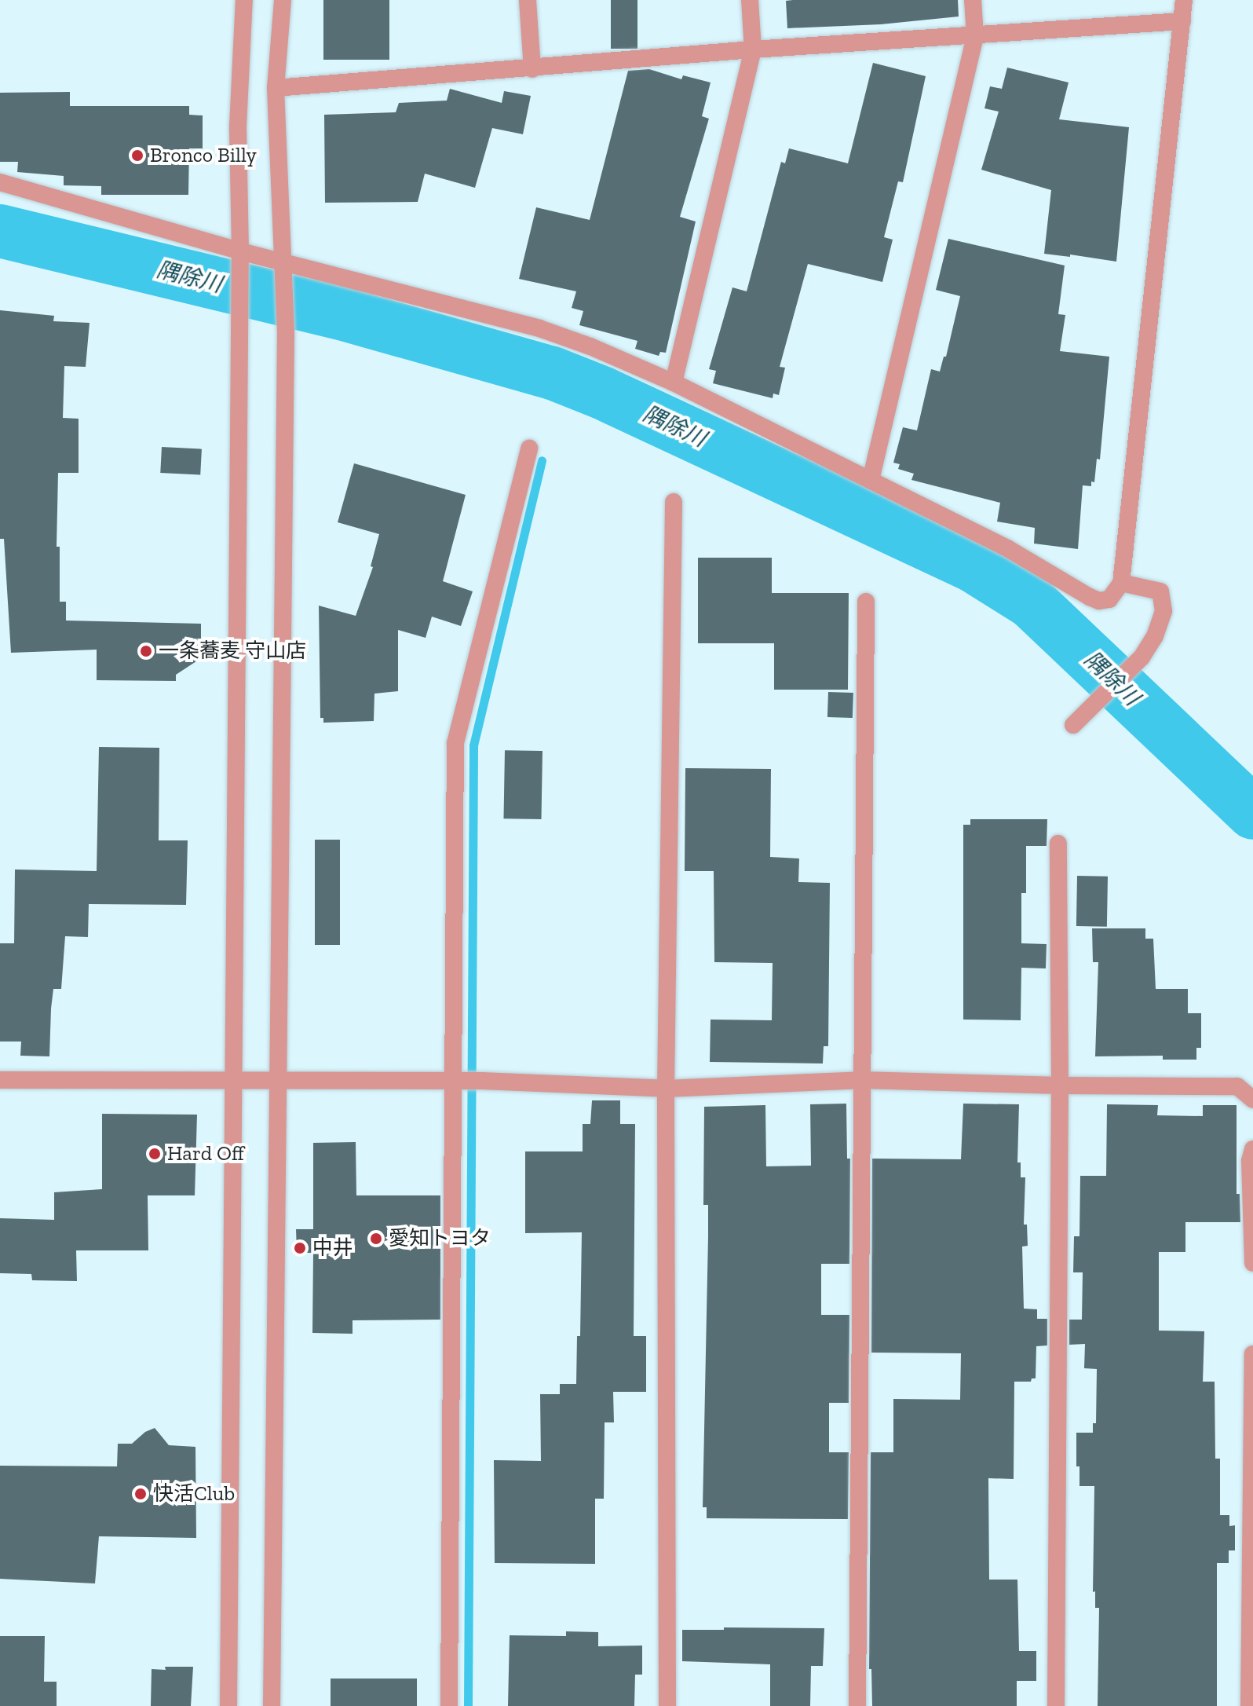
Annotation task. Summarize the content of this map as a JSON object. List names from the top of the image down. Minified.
{"water":["隅除川"],"places":["Bronco Billy","一条蕎麦 守山店","Hard Off","愛知トヨタ","中井","快活Club"]}
